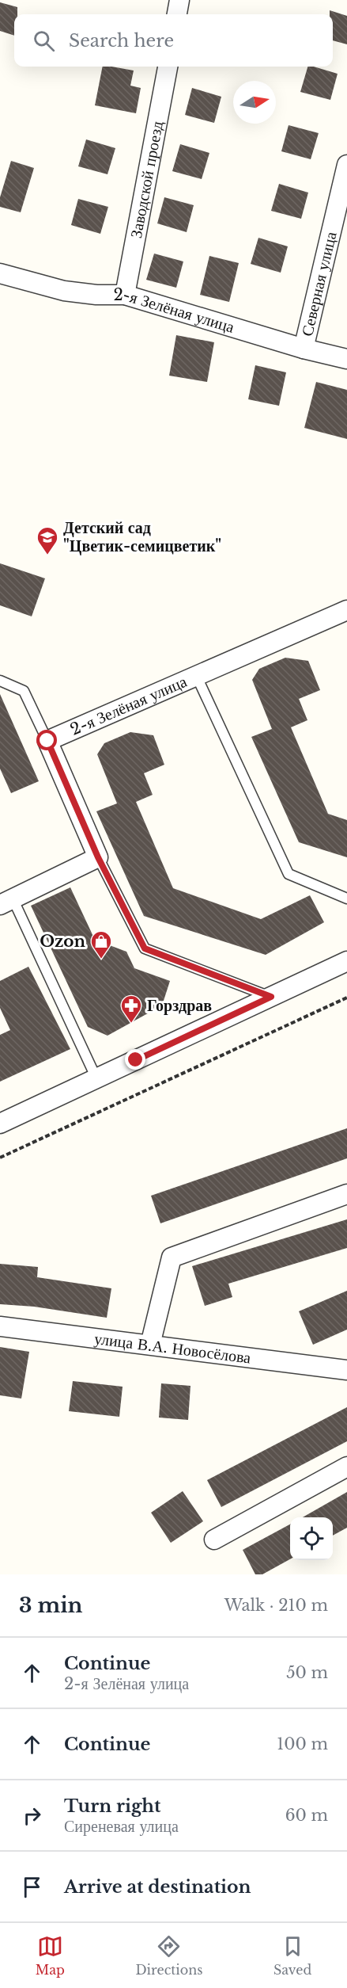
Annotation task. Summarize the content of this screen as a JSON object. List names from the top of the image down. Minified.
{"streets":{"street":["Заводской проезд","Северная улица","2-я Зелёная улица","улица В.А. Новосёлова"]},"crossings":[["Заводской проезд","2-я Зелёная улица"],["Северная улица","2-я Зелёная улица"]],"places":{"school or university":["Детский сад \"Цветик-семицветик\""],"shop":["Ozon"],"pharmacy":["Горздрав"]},"north":"right","page":{"search":"Search here","heading":["3 min","Walk · 210 m"],"list":[["Continue","2-я Зелёная улица","50 m"],["Continue","100 m"],["Turn right","Сиреневая улица","60 m"],"Arrive at destination"],"nav":["Map","Directions","Saved"]}}
